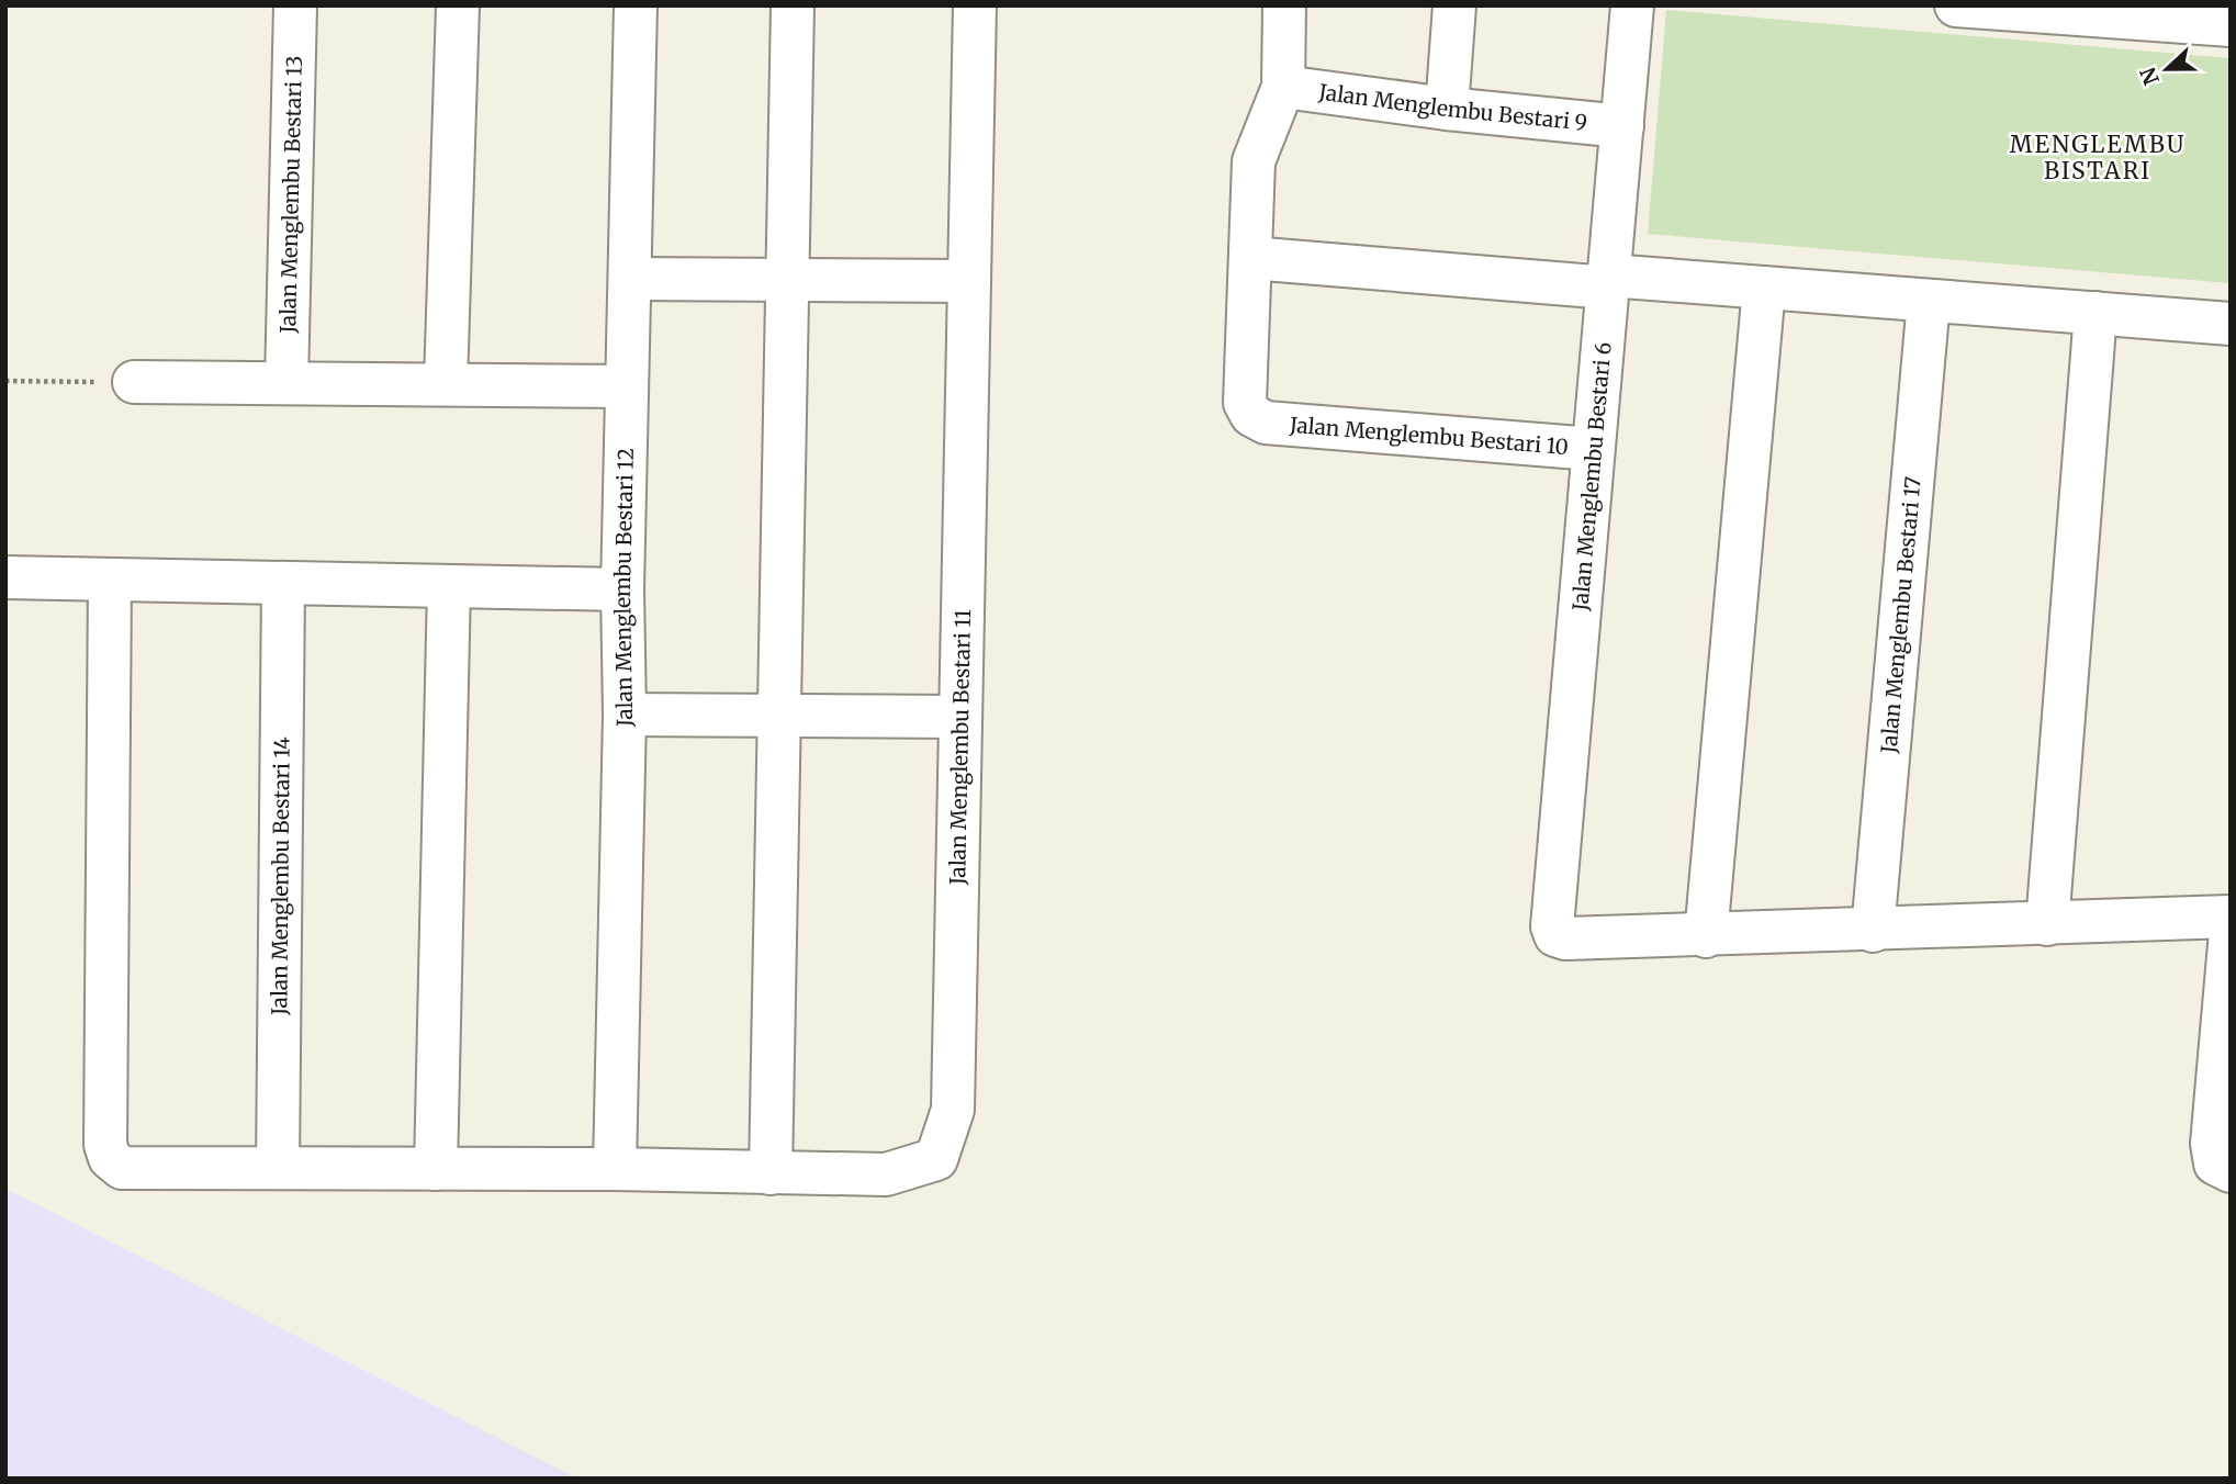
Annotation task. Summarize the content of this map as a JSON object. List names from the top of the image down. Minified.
{"streets":{"street":["Jalan Menglembu Bestari 9","Jalan Menglembu Bestari 13","Jalan Menglembu Bestari 10","Jalan Menglembu Bestari 6","Jalan Menglembu Bestari 12","Jalan Menglembu Bestari 17","Jalan Menglembu Bestari 11","Jalan Menglembu Bestari 14"]},"crossings":[["Jalan Menglembu Bestari 9","Jalan Menglembu Bestari 6"],["Jalan Menglembu Bestari 10","Jalan Menglembu Bestari 6"],["Jalan Menglembu Bestari 12","Jalan Menglembu Bestari 11"],["Jalan Menglembu Bestari 11","Jalan Menglembu Bestari 14"]],"districts":["MENGLEMBU BISTARI"],"north":"left"}
